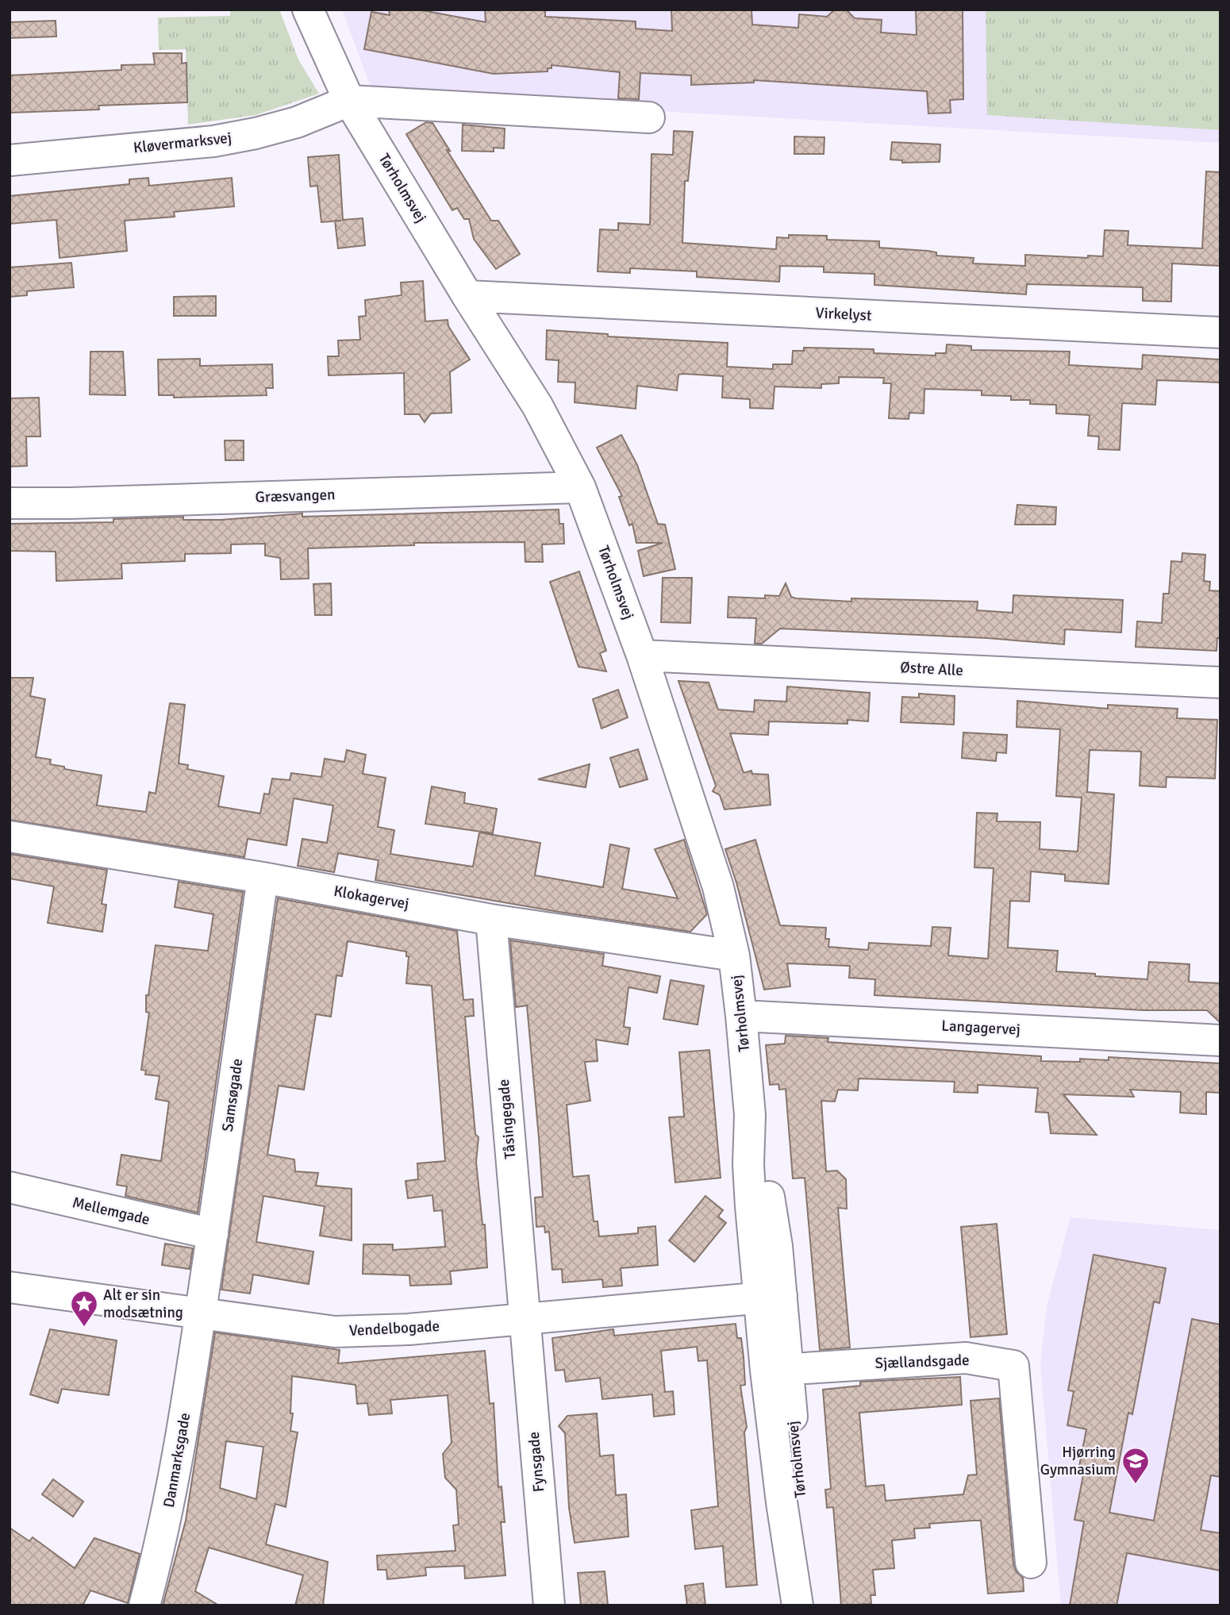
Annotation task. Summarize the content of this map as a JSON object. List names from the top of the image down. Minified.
{"streets":{"street":["Kløvermarksvej","Tørholmsvej","Virkelyst","Græsvangen","Østre Alle","Klokagervej","Langagervej","Samsøgade","Tåsingegade","Mellemgade","Vendelbogade","Sjællandsgade","Danmarksgade","Fynsgade"]},"crossings":[["Kløvermarksvej","Tørholmsvej"],["Tørholmsvej","Virkelyst"],["Tørholmsvej","Græsvangen"],["Tørholmsvej","Østre Alle"],["Tørholmsvej","Klokagervej"],["Tørholmsvej","Langagervej"],["Tørholmsvej","Vendelbogade"],["Tørholmsvej","Sjællandsgade"],["Klokagervej","Samsøgade"],["Klokagervej","Tåsingegade"],["Samsøgade","Mellemgade"],["Samsøgade","Vendelbogade"],["Samsøgade","Danmarksgade"],["Tåsingegade","Vendelbogade"],["Tåsingegade","Fynsgade"],["Vendelbogade","Danmarksgade"],["Vendelbogade","Fynsgade"]],"places":{"place":["Alt er sin modsætning"],"school or university":["Hjørring Gymnasium"]}}
